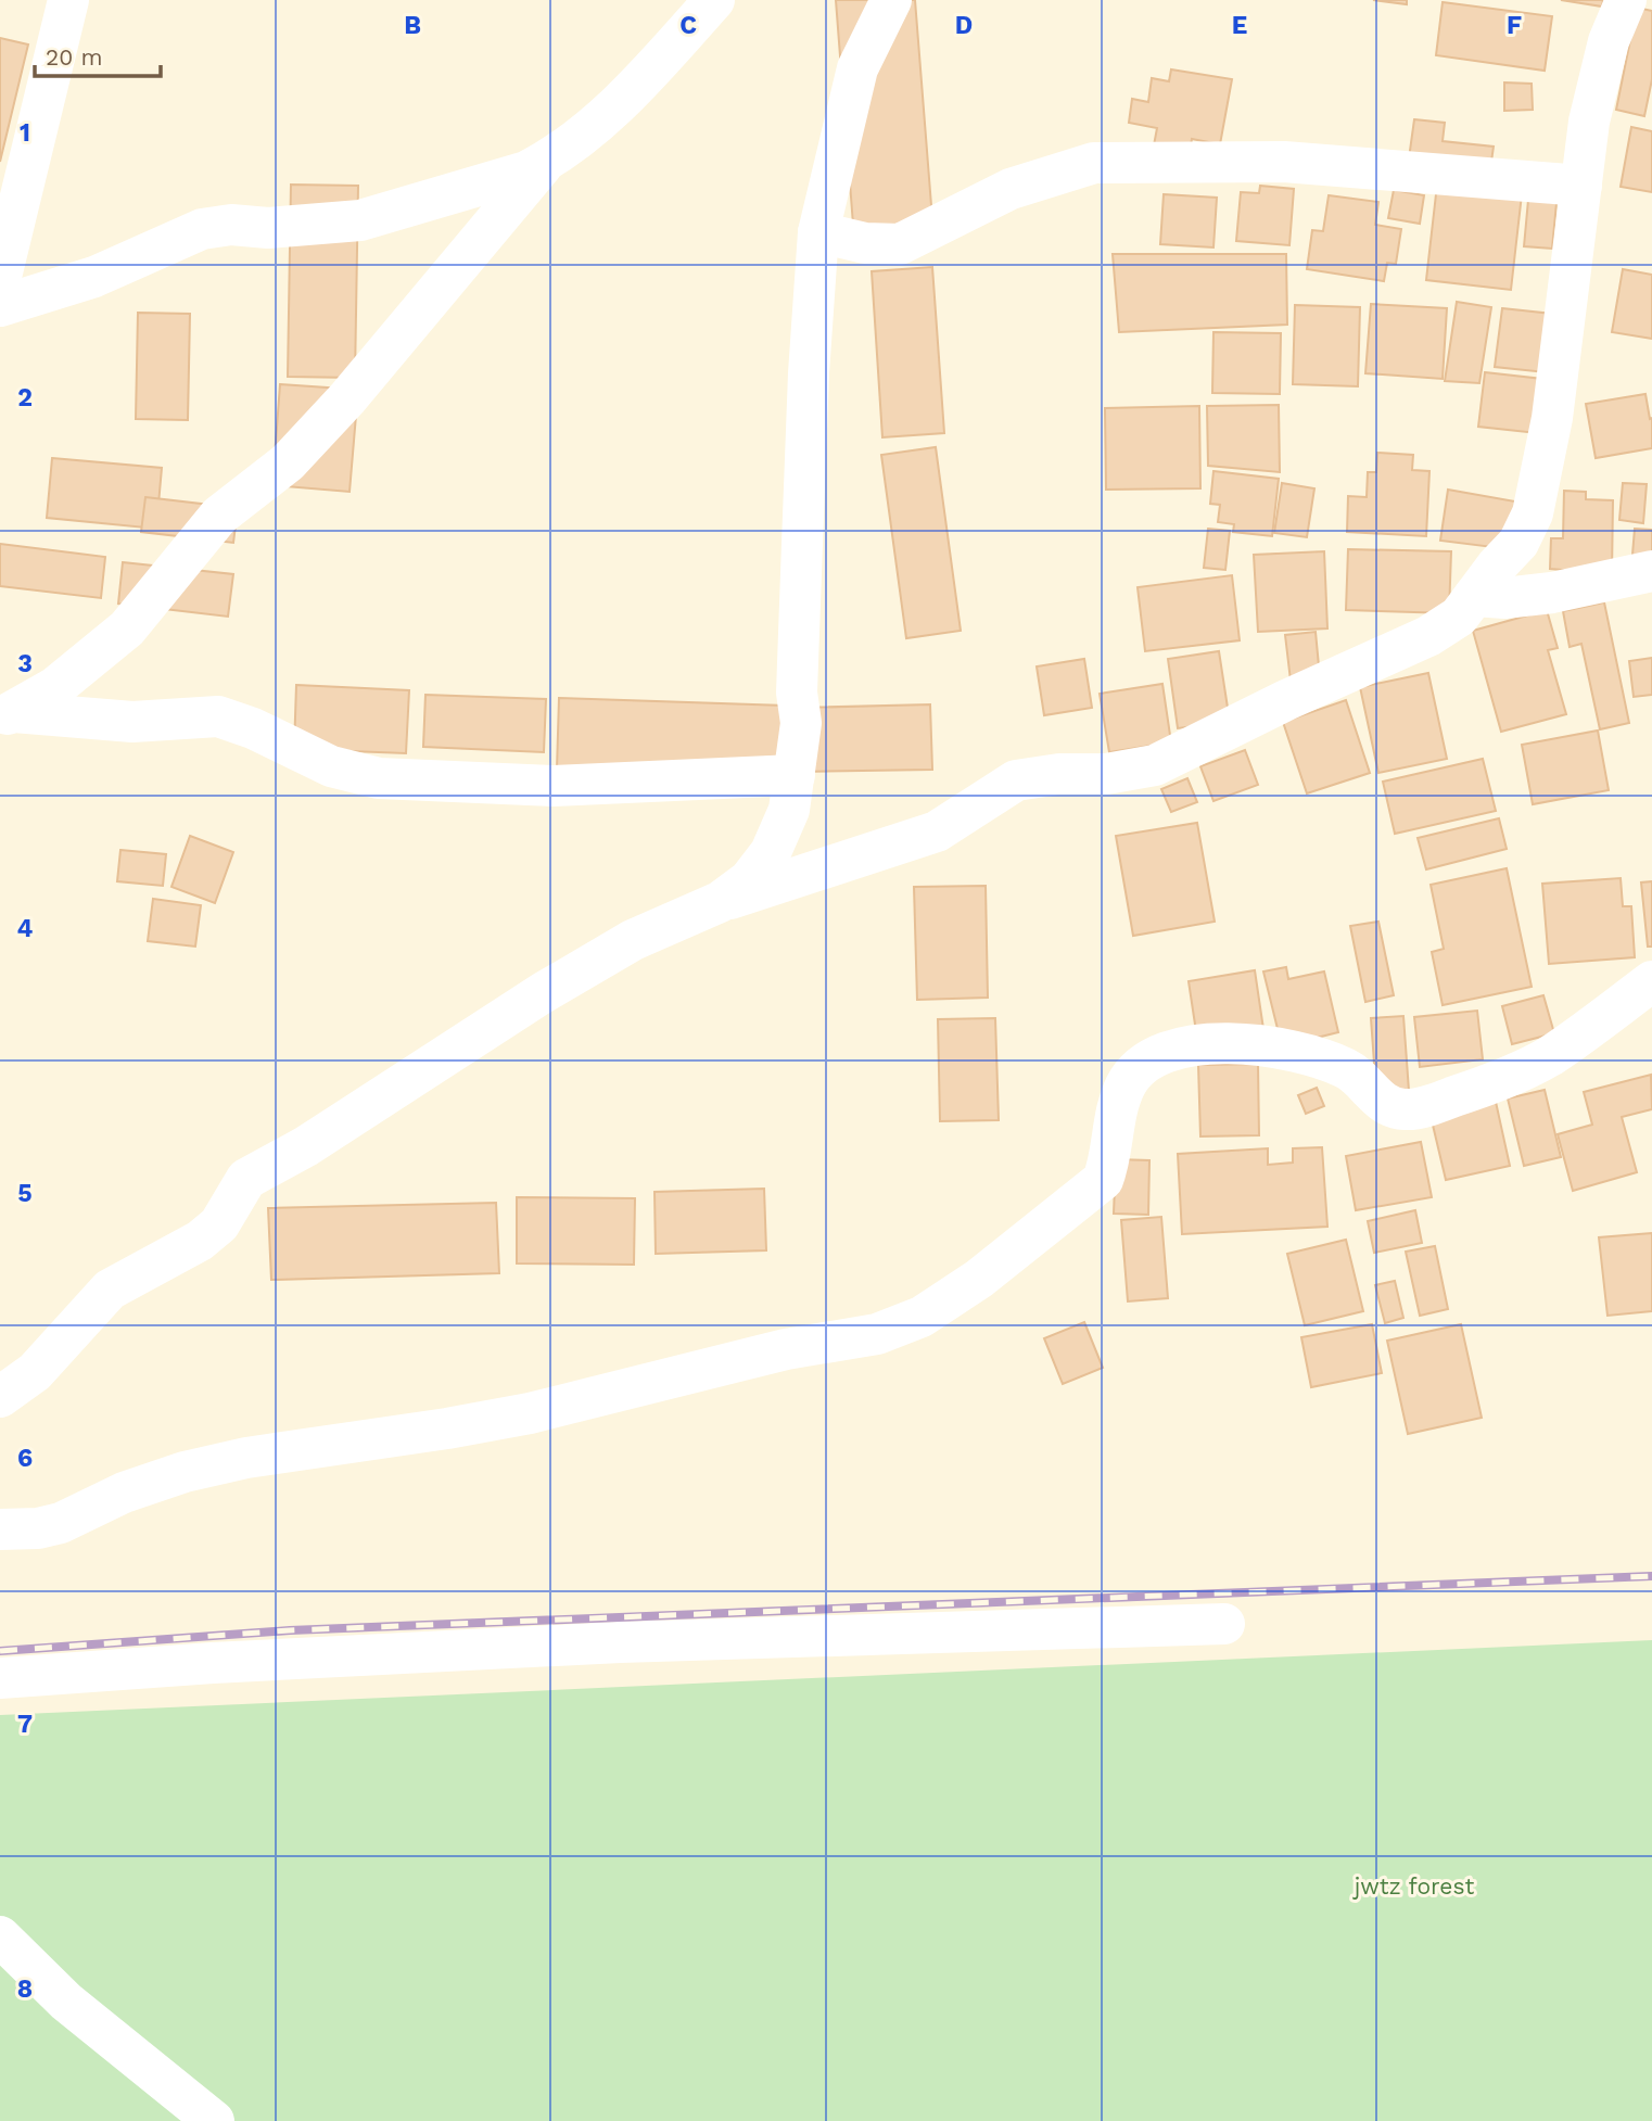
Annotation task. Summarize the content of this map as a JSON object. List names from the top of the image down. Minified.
{"parks":["jwtz forest"],"scale_bar":"20 m","grid":{"columns":["B","C","D","E","F"],"rows":["1","2","3","4","5","6","7","8"]}}
